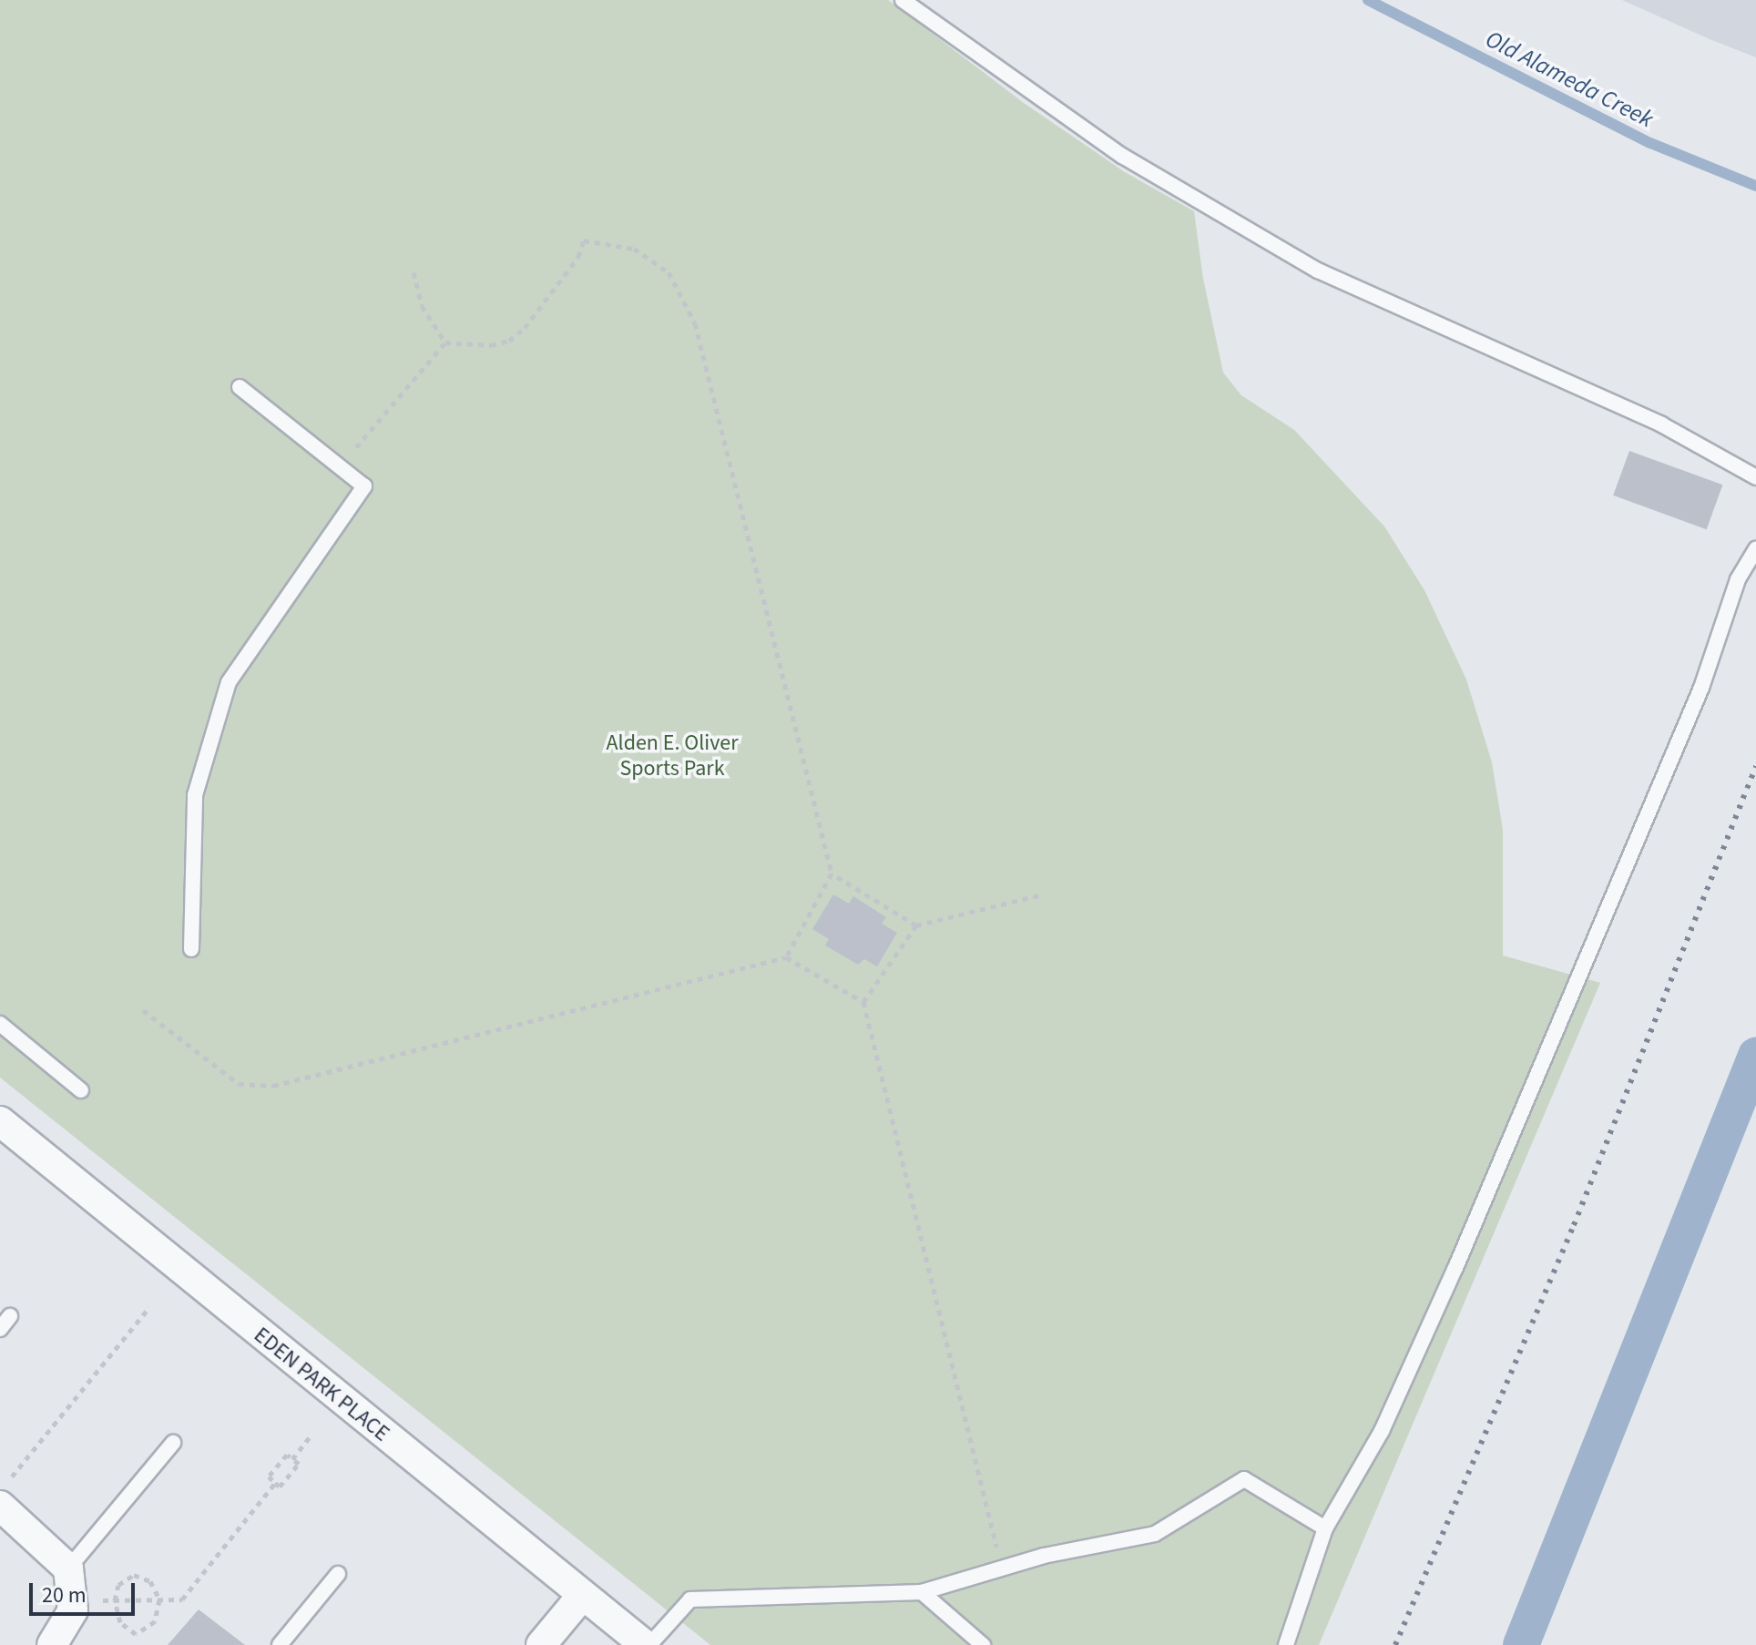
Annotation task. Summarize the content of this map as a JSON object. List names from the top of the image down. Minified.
{"streets":{"street":["EDEN PARK PLACE"]},"water":["Old Alameda Creek"],"parks":["Alden E. Oliver Sports Park"],"scale_bar":"20 m"}
